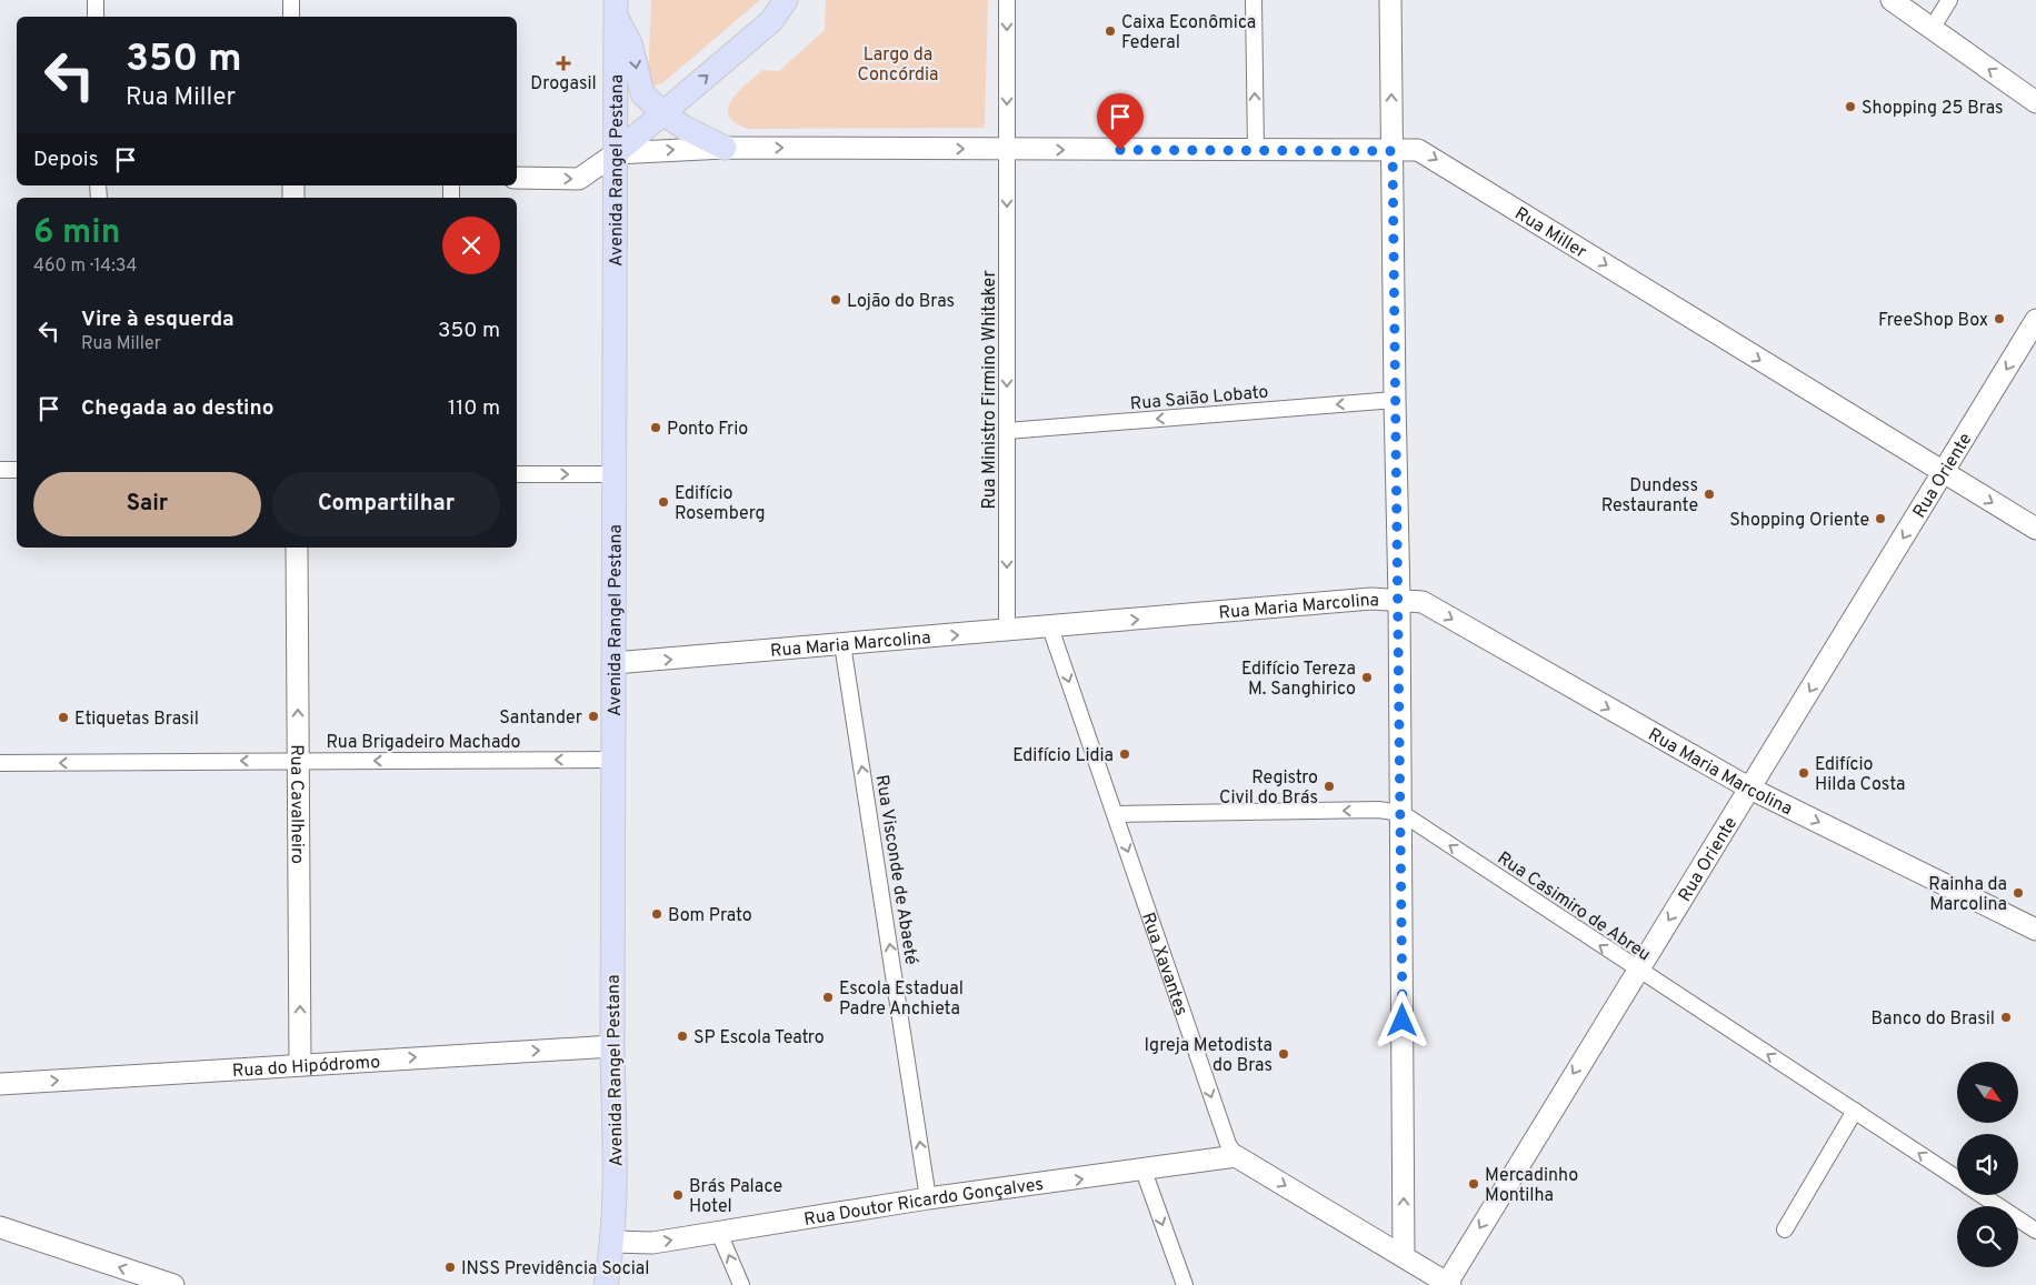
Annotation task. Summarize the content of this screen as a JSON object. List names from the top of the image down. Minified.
{"streets":{"main road":["Avenida Rangel Pestana"],"street":["Rua Miller","Rua Ministro Firmino Whitaker","Rua Saião Lobato","Rua Oriente","Rua Maria Marcolina","Rua Brigadeiro Machado","Rua Cavalheiro","Rua Visconde de Abaeté","Rua Casimiro de Abreu","Rua Xavantes","Rua do Hipódromo","Rua Doutor Ricardo Gonçalves"]},"crossings":[["Avenida Rangel Pestana","Rua Maria Marcolina"],["Avenida Rangel Pestana","Rua Brigadeiro Machado"],["Avenida Rangel Pestana","Rua do Hipódromo"],["Avenida Rangel Pestana","Rua Doutor Ricardo Gonçalves"],["Rua Miller","Rua Ministro Firmino Whitaker"],["Rua Miller","Rua Oriente"],["Rua Ministro Firmino Whitaker","Rua Saião Lobato"],["Rua Ministro Firmino Whitaker","Rua Maria Marcolina"],["Rua Oriente","Rua Maria Marcolina"],["Rua Oriente","Rua Casimiro de Abreu"],["Rua Maria Marcolina","Rua Visconde de Abaeté"],["Rua Maria Marcolina","Rua Xavantes"],["Rua Brigadeiro Machado","Rua Cavalheiro"],["Rua Cavalheiro","Rua do Hipódromo"],["Rua Visconde de Abaeté","Rua Doutor Ricardo Gonçalves"],["Rua Casimiro de Abreu","Rua Xavantes"],["Rua Xavantes","Rua Doutor Ricardo Gonçalves"]],"one_way":["Rua Miller","Rua Ministro Firmino Whitaker","Rua Saião Lobato","Rua Oriente","Rua Maria Marcolina","Rua Brigadeiro Machado","Rua Cavalheiro","Rua Visconde de Abaeté","Rua Casimiro de Abreu","Rua Xavantes","Rua do Hipódromo","Rua Doutor Ricardo Gonçalves"],"parks":["Largo da Concórdia"],"places":{"other":["Caixa Econômica Federal","Shopping 25 Bras","Lojão do Bras","FreeShop Box","Ponto Frio","Dundess Restaurante","Edifício Rosemberg","Shopping Oriente","Edifício Tereza M. Sanghirico","Santander","Etiquetas Brasil","Edifício Lidia","Edifício Hilda Costa","Registro Civil do Brás","Rainha da Marcolina","Bom Prato","Escola Estadual Padre Anchieta","Banco do Brasil","SP Escola Teatro","Igreja Metodista do Bras","Mercadinho Montilha","Brás Palace Hotel","INSS Previdência Social"],"health":["Drogasil"]},"north":"bottom right","page":{"turn":["350 m","Rua Miller"],"then":"Depois","heading":["6 min","460 m · 14:34"],"list":[{"name":"Vire à esquerda","note":"Rua Miller","value":"350 m"},{"name":"Chegada ao destino","value":"110 m"}],"buttons":["Sair","Compartilhar"]}}
